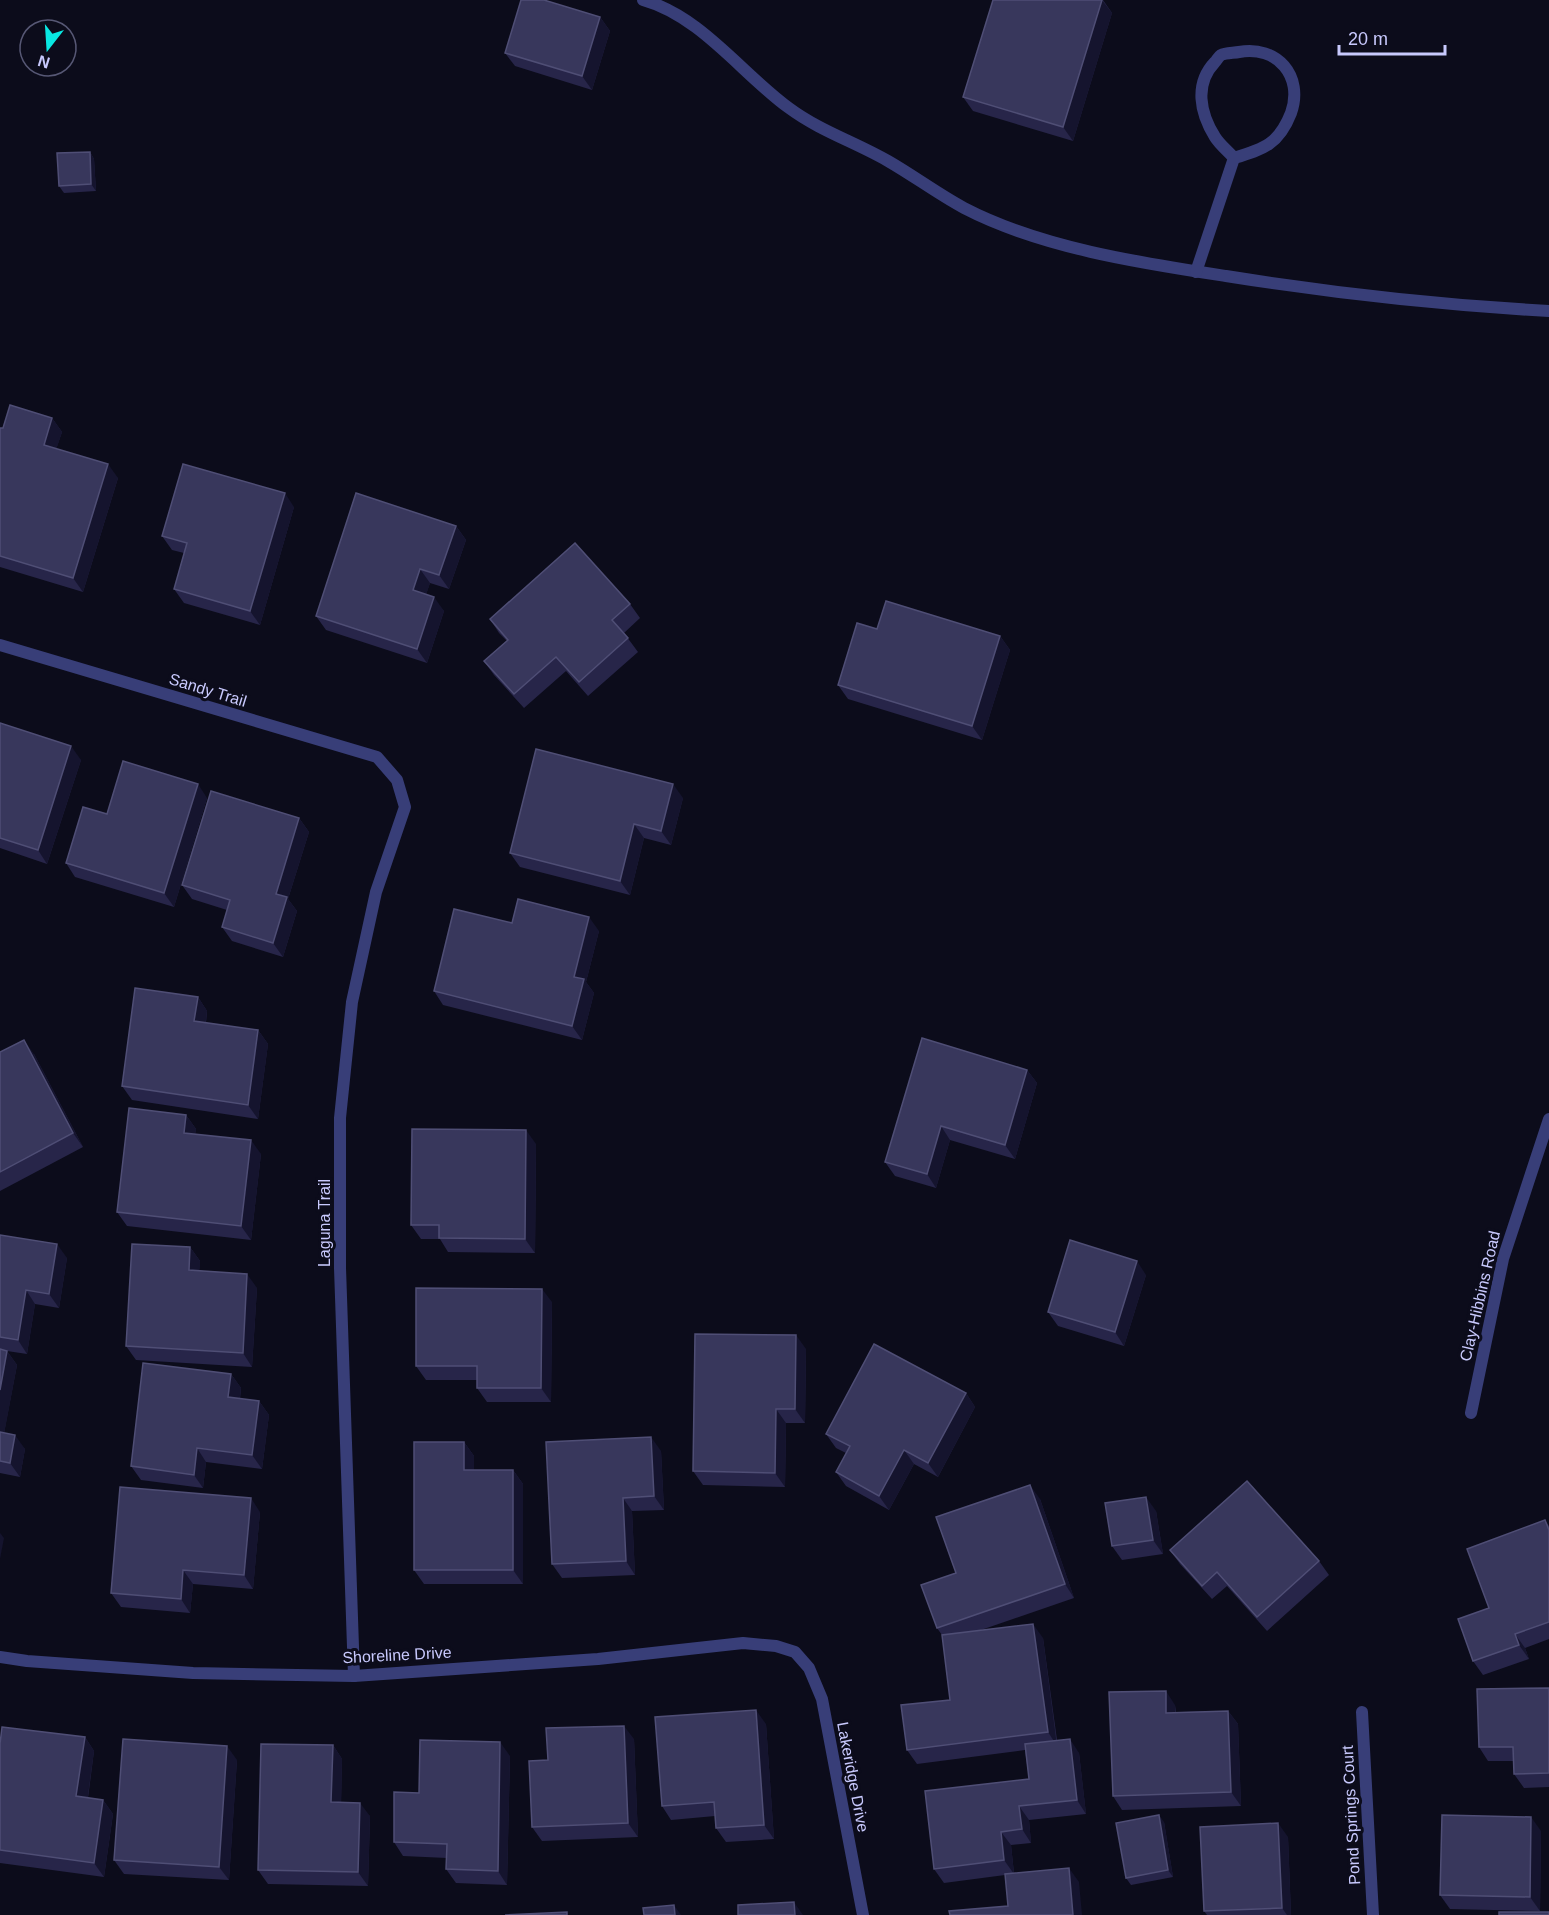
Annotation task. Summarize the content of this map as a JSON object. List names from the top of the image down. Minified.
{"streets":{"street":["Sandy Trail","Laguna Trail","Clay-Hibbins Road","Shoreline Drive","Lakeridge Drive","Pond Springs Court"]},"crossings":[["Sandy Trail","Laguna Trail"],["Laguna Trail","Shoreline Drive"],["Shoreline Drive","Lakeridge Drive"]],"scale_bar":"20 m","north":"bottom"}
